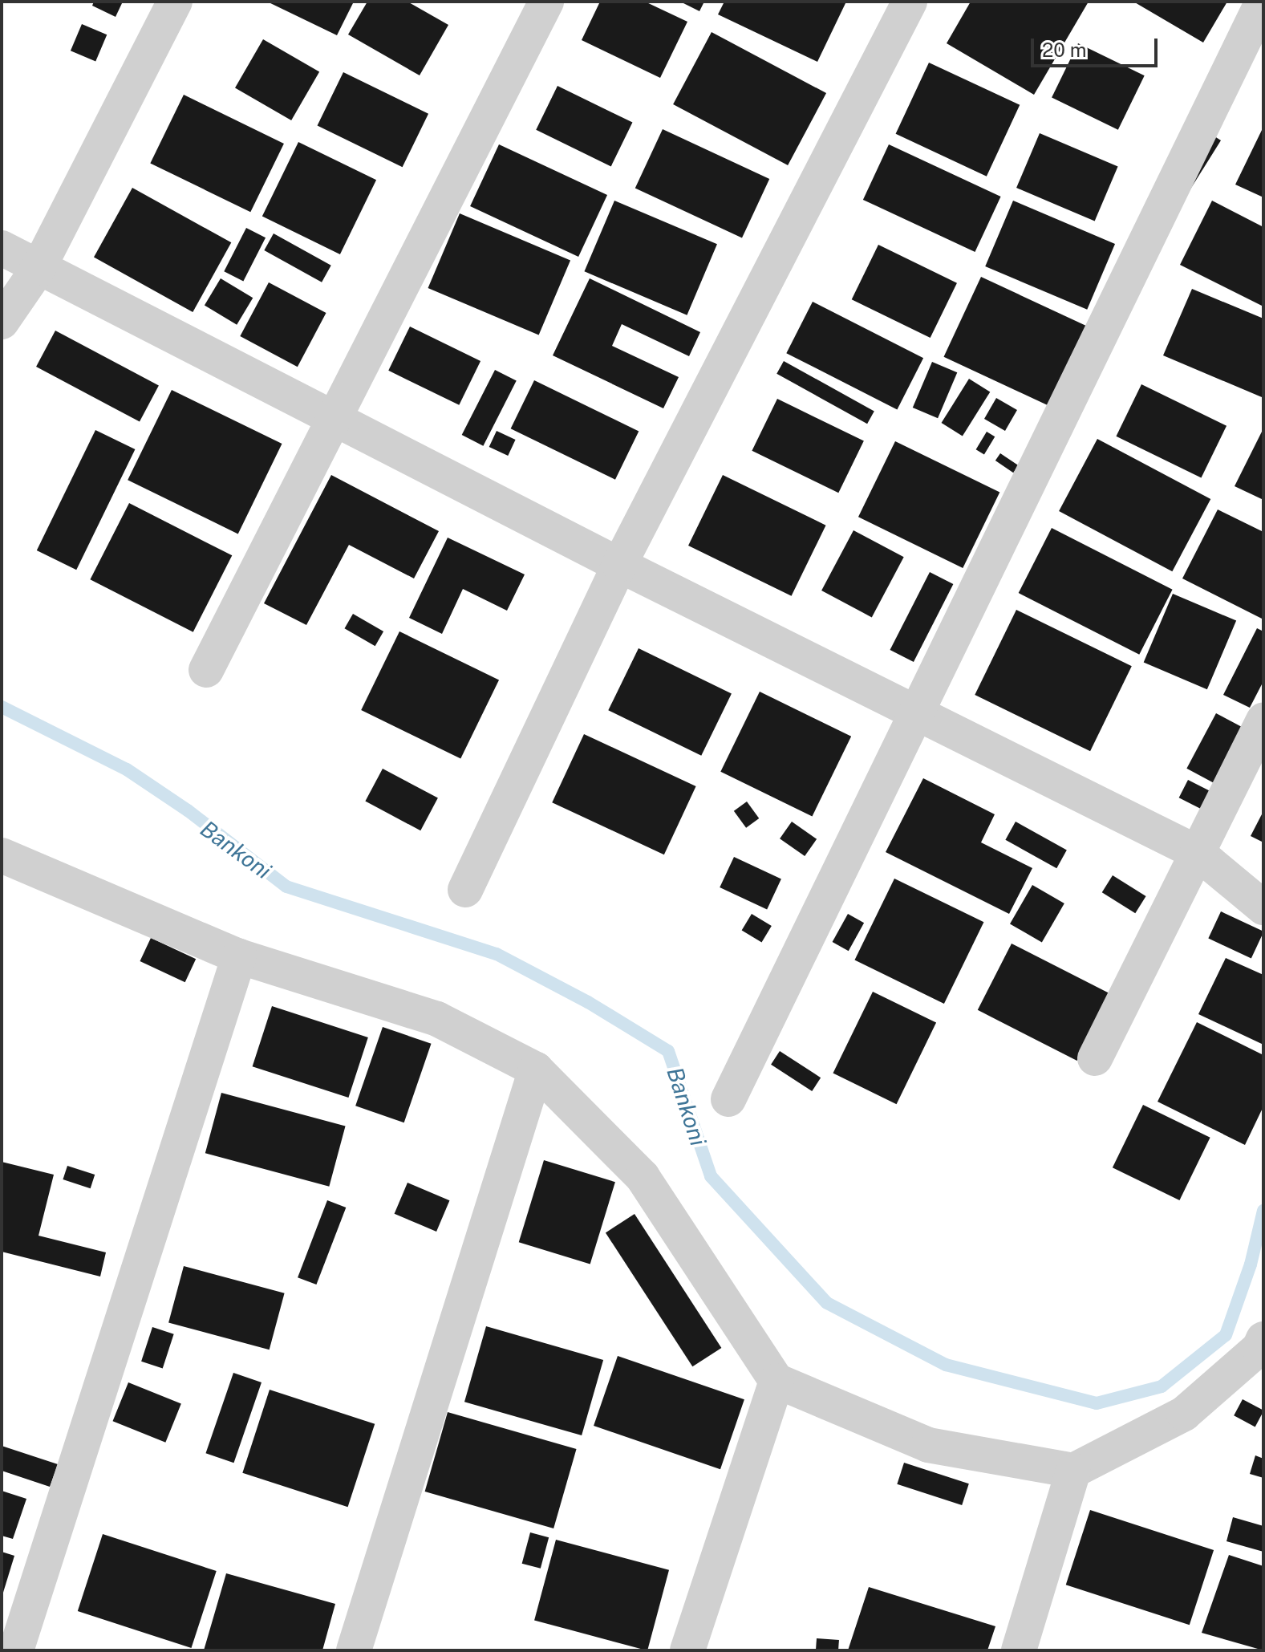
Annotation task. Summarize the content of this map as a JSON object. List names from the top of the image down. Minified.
{"water":["Bankoni"],"scale_bar":"20 m"}
